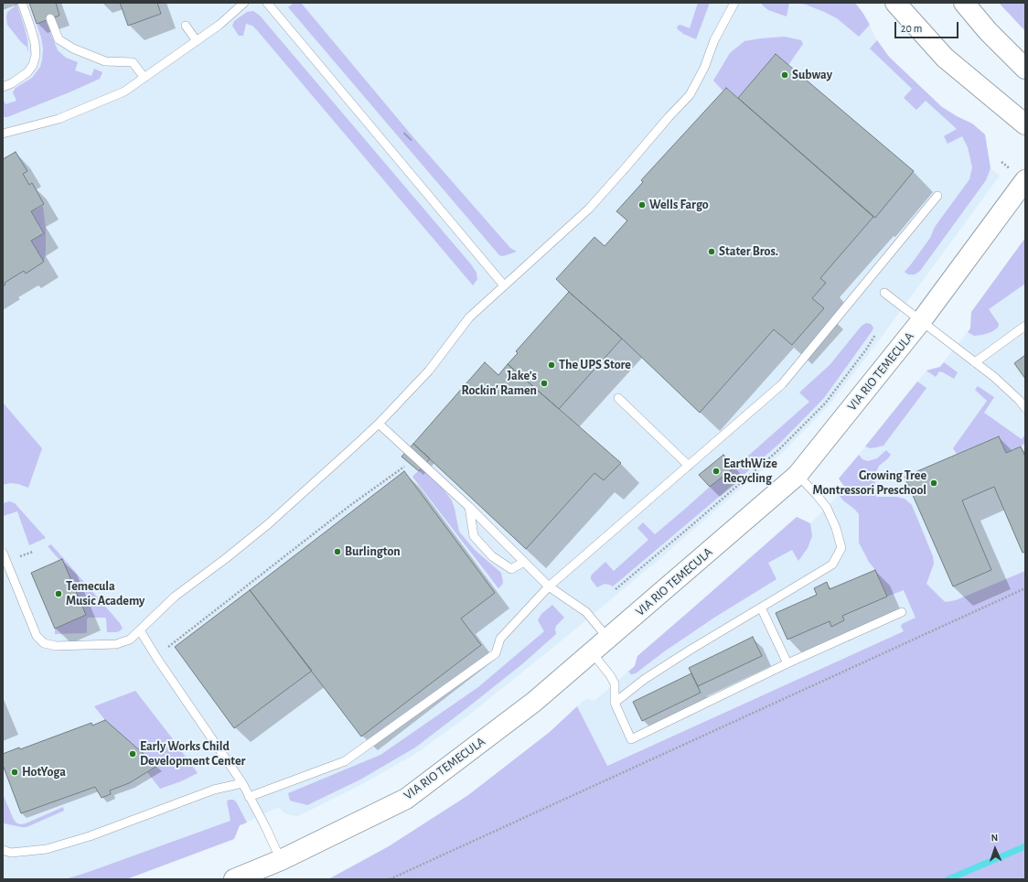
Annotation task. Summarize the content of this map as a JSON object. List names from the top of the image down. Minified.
{"streets":{"street":["VIA RIO TEMECULA"]},"places":["Subway","Wells Fargo","Stater Bros.","The UPS Store","Jake’s Rockin' Ramen","EarthWize Recycling","Growing Tree Montressori Preschool","Burlington","Temecula Music Academy","Early Works Child Development Center","HotYoga"],"scale_bar":"20 m","north":"top"}
